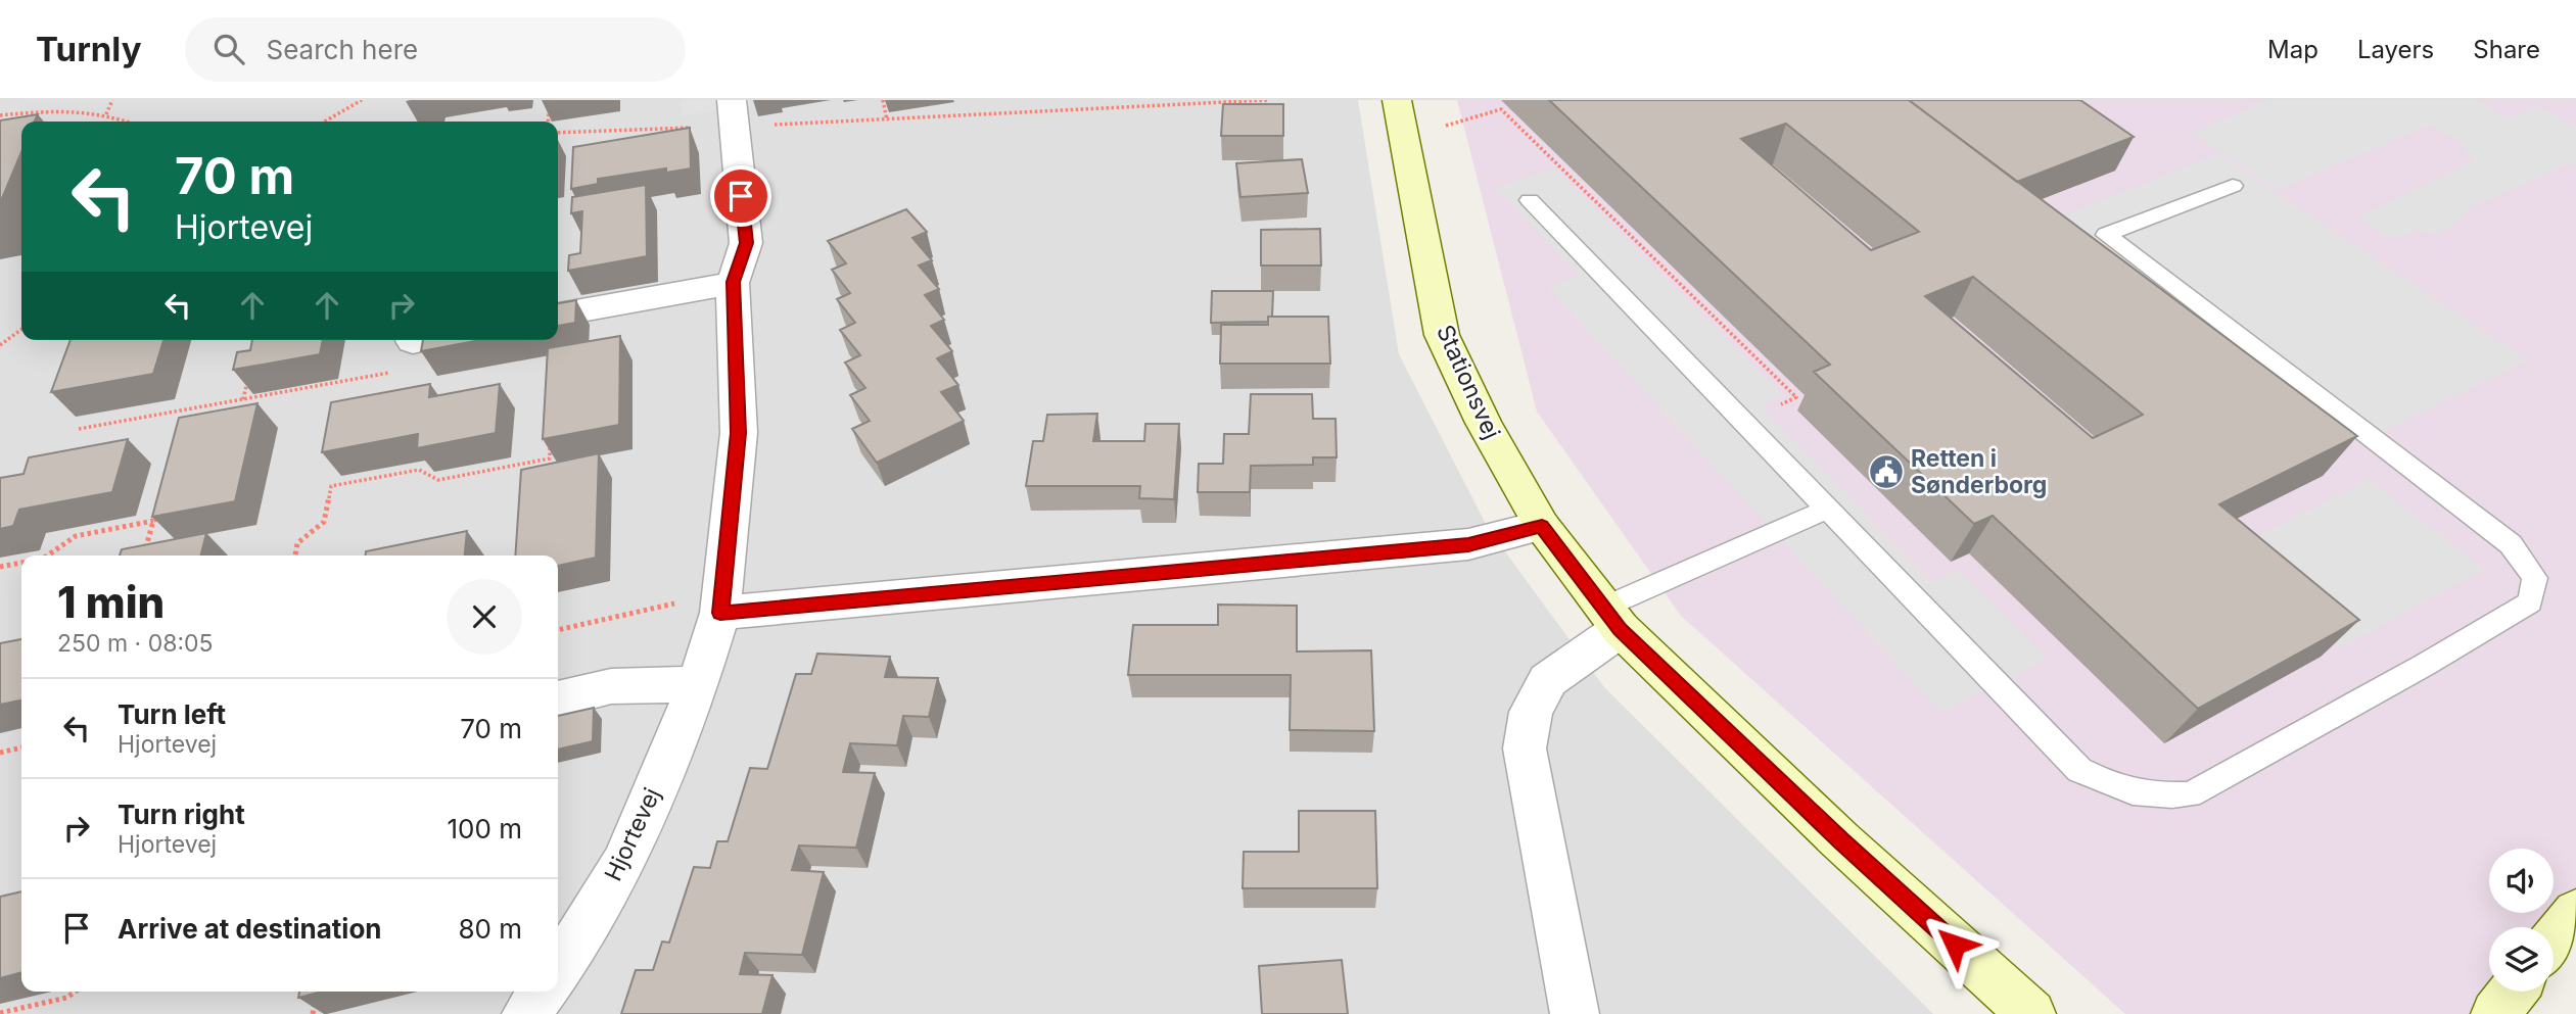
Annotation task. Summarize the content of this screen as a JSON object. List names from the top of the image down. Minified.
{"streets":{"street":["Stationsvej","Hjortevej"]},"places":{"public building":["Retten i Sønderborg"]},"page":{"header":"Turnly","search":"Search here","nav":["Map","Layers","Share"],"turn":["70 m","Hjortevej"],"heading":["1 min","250 m · 08:05"],"list":[{"name":"Turn left","note":"Hjortevej","value":"70 m"},{"name":"Turn right","note":"Hjortevej","value":"100 m"},{"name":"Arrive at destination","value":"80 m"}]}}
